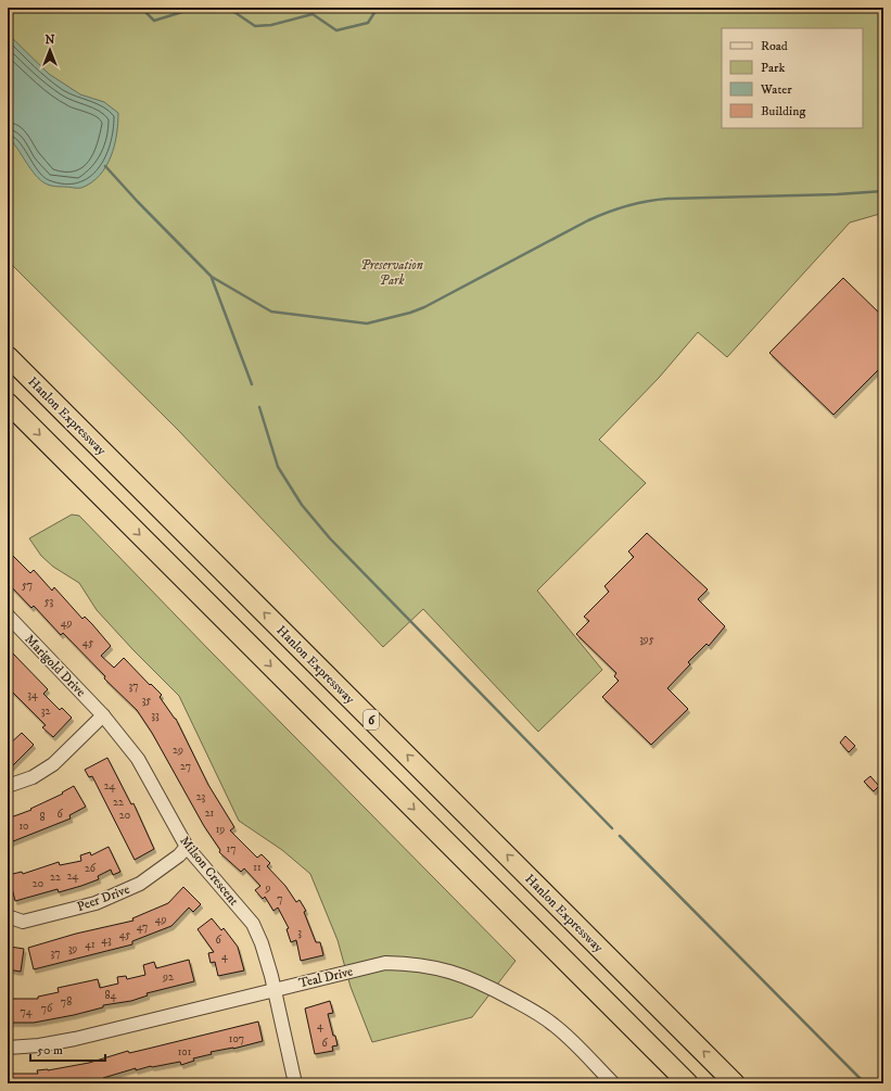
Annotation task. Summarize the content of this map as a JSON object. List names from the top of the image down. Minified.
{"streets":{"highway":["Hanlon Expressway","6"],"street":["Marigold Drive","Milson Crescent","Peer Drive","Teal Drive"]},"crossings":[["Marigold Drive","Milson Crescent"],["Milson Crescent","Peer Drive"],["Milson Crescent","Teal Drive"]],"parks":["Preservation Park"],"house_numbers":["57","53","49","395","45","37","34","35","32","33","29","27","24","23","22","21","6","20","8","10","19","17","11","26","24","22","20","9","7","49","47","3","45","43","6","41","39","37","4","92","84","78","76","74","4","107","6","101"],"legend":["Road","Park","Water","Building"],"scale_bar":"50 m","north":"top"}
